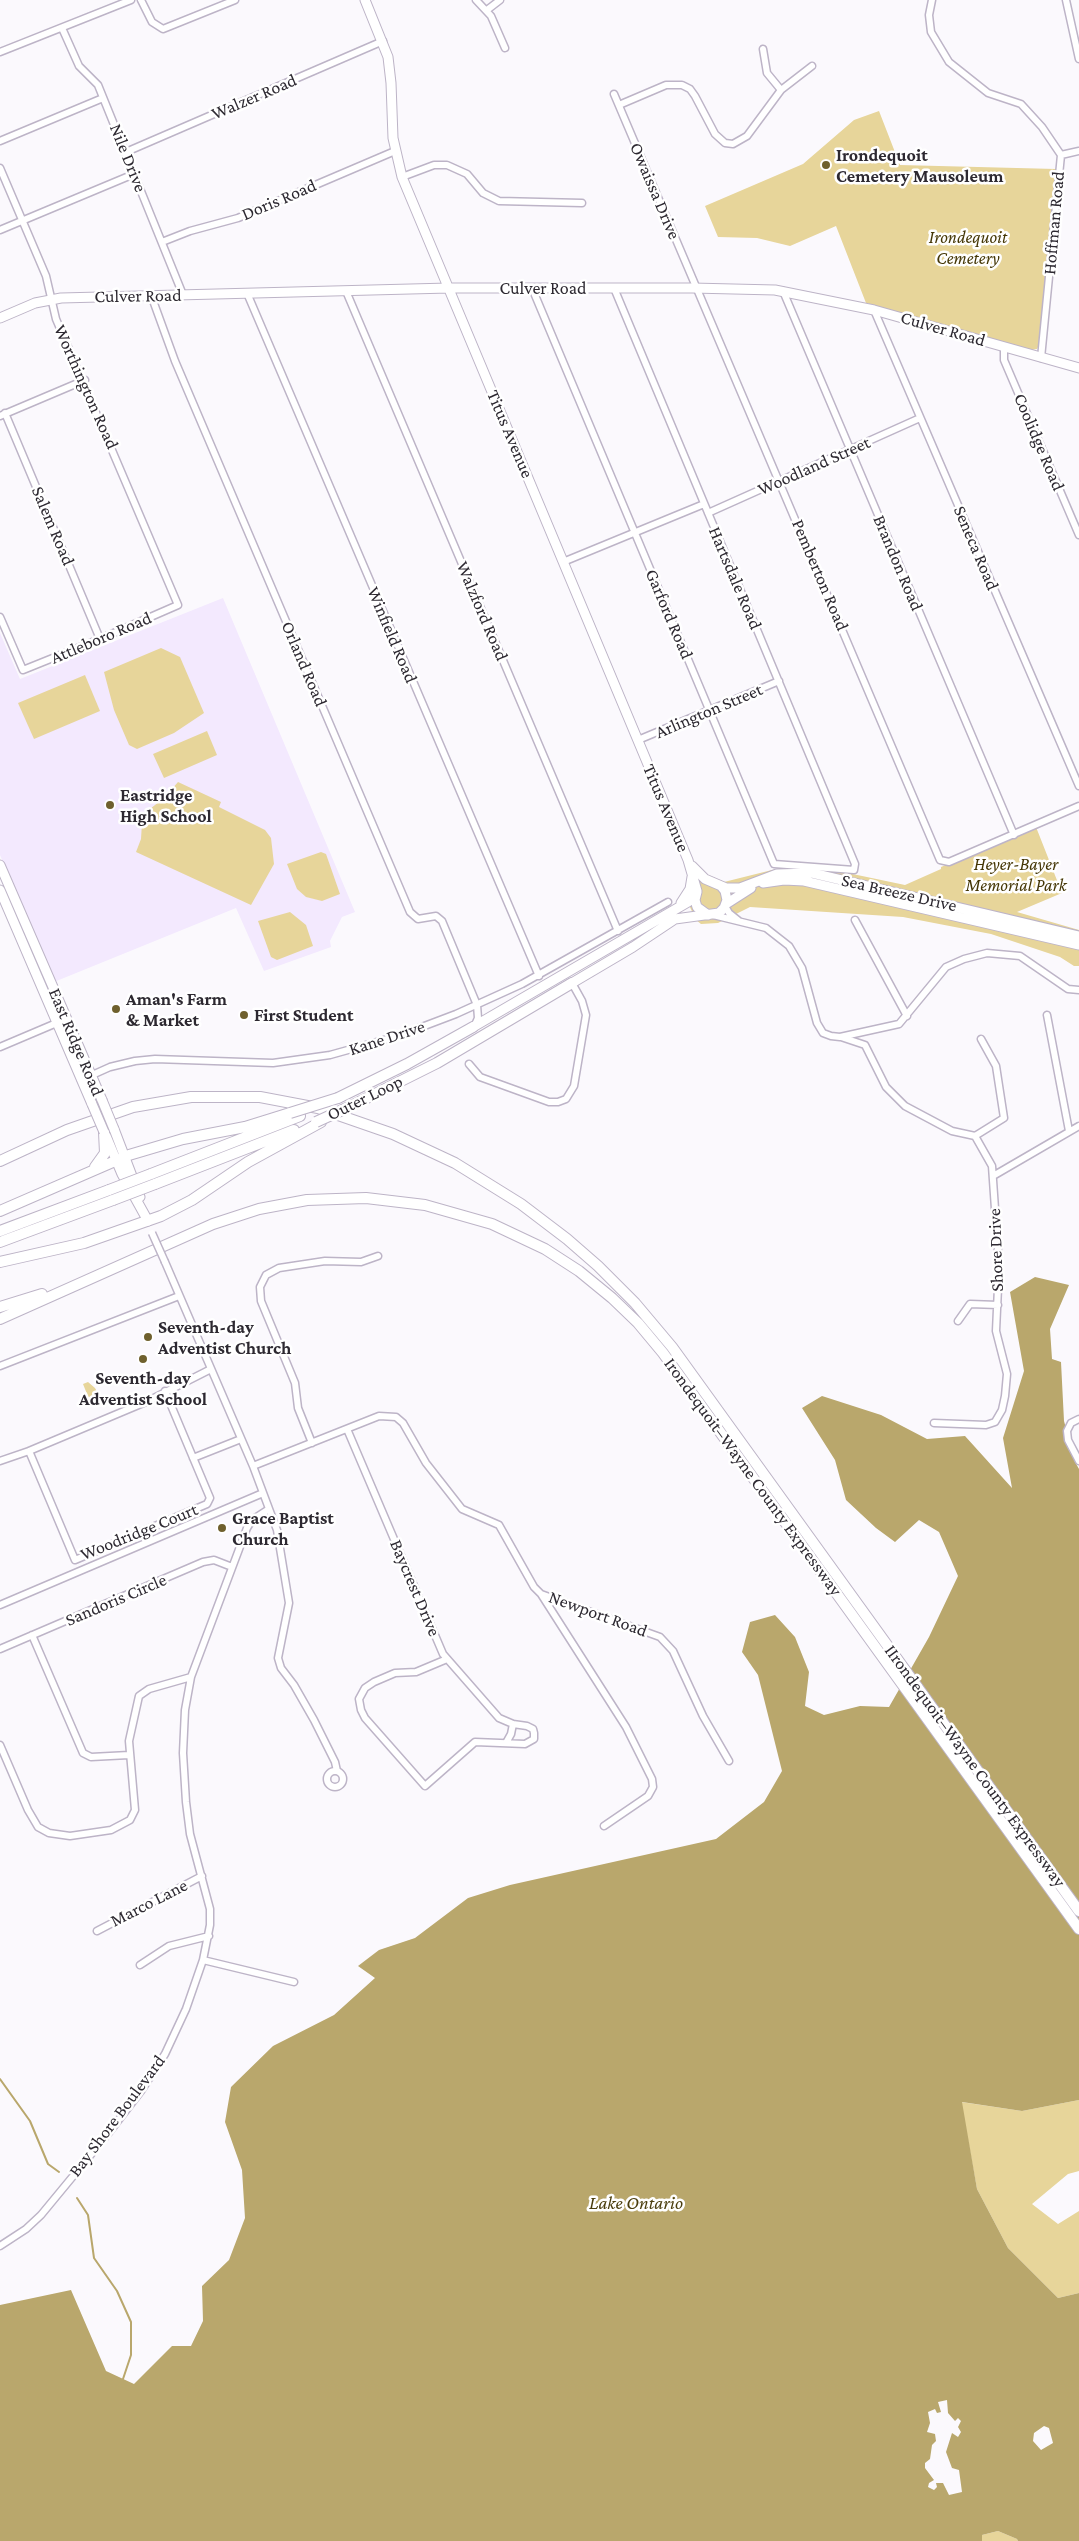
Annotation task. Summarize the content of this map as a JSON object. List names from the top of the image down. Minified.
{"streets":{"highway":["Outer Loop","Irondequoit–Wayne County Expressway","IIrondequoit–Wayne County Expressway"],"main road":["Culver Road","Titus Avenue","Sea Breeze Drive","East Ridge Road"],"street":["Walzer Road","Nile Drive","Owaissa Drive","Doris Road","Hoffman Road","Worthington Road","Coolidge Road","Woodland Street","Salem Road","Seneca Road","Brandon Road","Pemberton Road","Hartsdale Road","Walzford Road","Garford Road","Winfield Road","Attleboro Road","Orland Road","Arlington Street","Kane Drive","Shore Drive","Woodridge Court","Baycrest Drive","Sandoris Circle","Newport Road","Marco Lane","Bay Shore Boulevard"]},"crossings":[["Walzer Road","Nile Drive"],["Walzer Road","Titus Avenue"],["Nile Drive","Doris Road"],["Nile Drive","Culver Road"],["Owaissa Drive","Culver Road"],["Owaissa Drive","Pemberton Road"],["Doris Road","Titus Avenue"],["Hoffman Road","Culver Road"],["Culver Road","Worthington Road"],["Culver Road","Titus Avenue"],["Culver Road","Coolidge Road"],["Culver Road","Seneca Road"],["Culver Road","Brandon Road"],["Culver Road","Pemberton Road"],["Culver Road","Hartsdale Road"],["Culver Road","Walzford Road"],["Culver Road","Garford Road"],["Culver Road","Winfield Road"],["Culver Road","Orland Road"],["Worthington Road","Attleboro Road"],["Titus Avenue","Arlington Street"],["Titus Avenue","Sea Breeze Drive"],["Titus Avenue","Outer Loop"],["Woodland Street","Seneca Road"],["Woodland Street","Brandon Road"],["Woodland Street","Pemberton Road"],["Woodland Street","Hartsdale Road"],["Salem Road","Attleboro Road"],["Brandon Road","Pemberton Road"],["Hartsdale Road","Garford Road"],["Hartsdale Road","Arlington Street"],["Walzford Road","Kane Drive"],["Garford Road","Arlington Street"],["Winfield Road","Kane Drive"],["Orland Road","Kane Drive"],["Sea Breeze Drive","Outer Loop"],["Kane Drive","East Ridge Road"],["Kane Drive","Outer Loop"],["East Ridge Road","Newport Road"],["East Ridge Road","Bay Shore Boulevard"],["Irondequoit–Wayne County Expressway","IIrondequoit–Wayne County Expressway"],["Baycrest Drive","Newport Road"],["Sandoris Circle","Bay Shore Boulevard"],["Marco Lane","Bay Shore Boulevard"]],"water":["Lake Ontario"],"parks":["Irondequoit Cemetery","Heyer-Bayer Memorial Park"],"places":["Irondequoit Cemetery Mausoleum","Eastridge High School","Aman's Farm & Market","First Student","Seventh-day Adventist Church","Seventh-day Adventist School","Grace Baptist Church"]}
